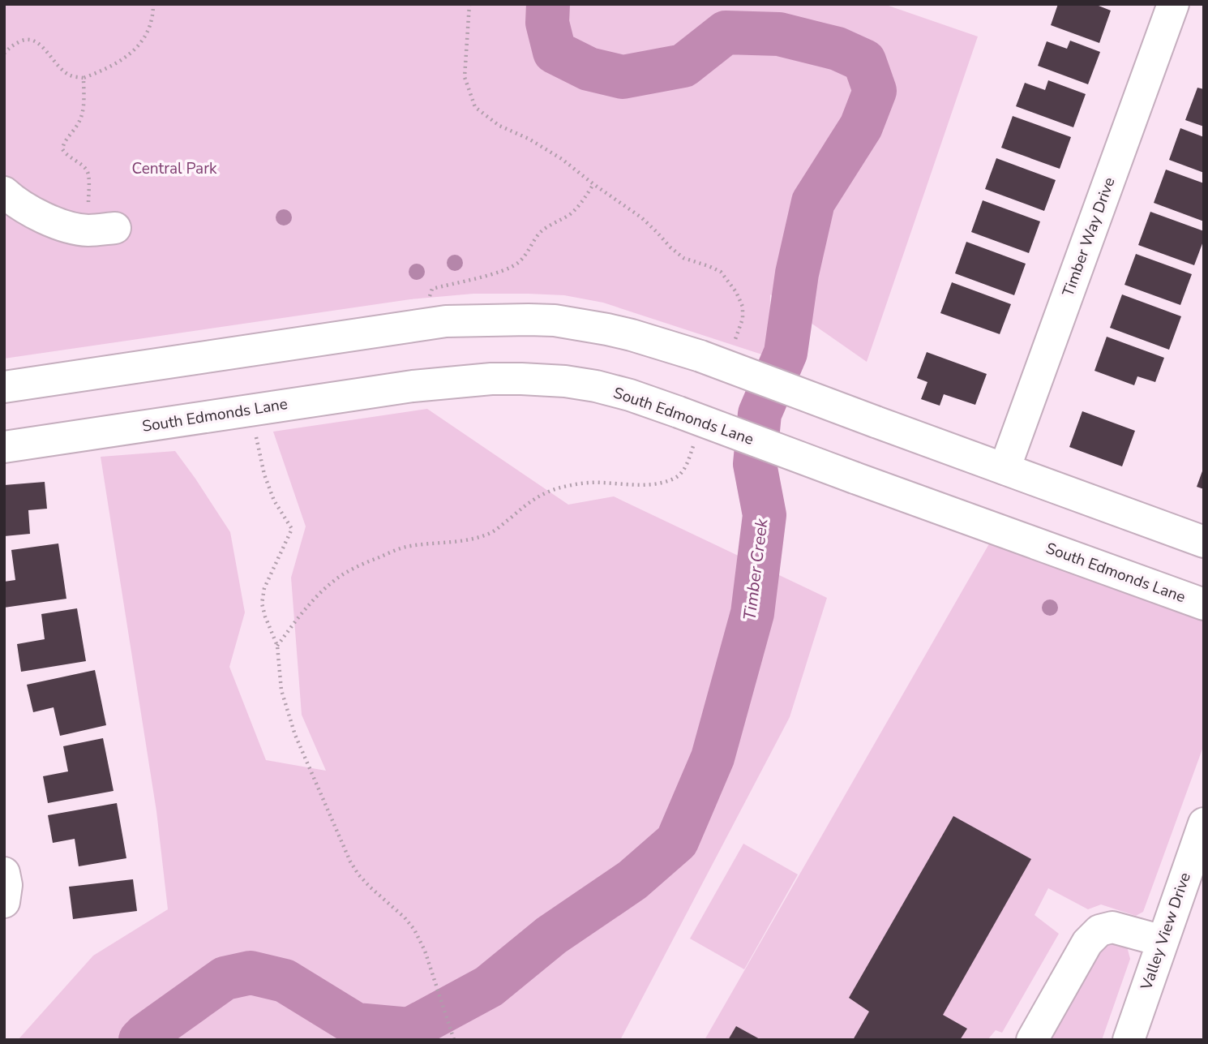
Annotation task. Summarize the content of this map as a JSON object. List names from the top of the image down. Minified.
{"streets":{"main road":["Timber Way Drive","South Edmonds Lane","Valley View Drive"]},"water":["Timber Creek"],"parks":["Central Park"]}
